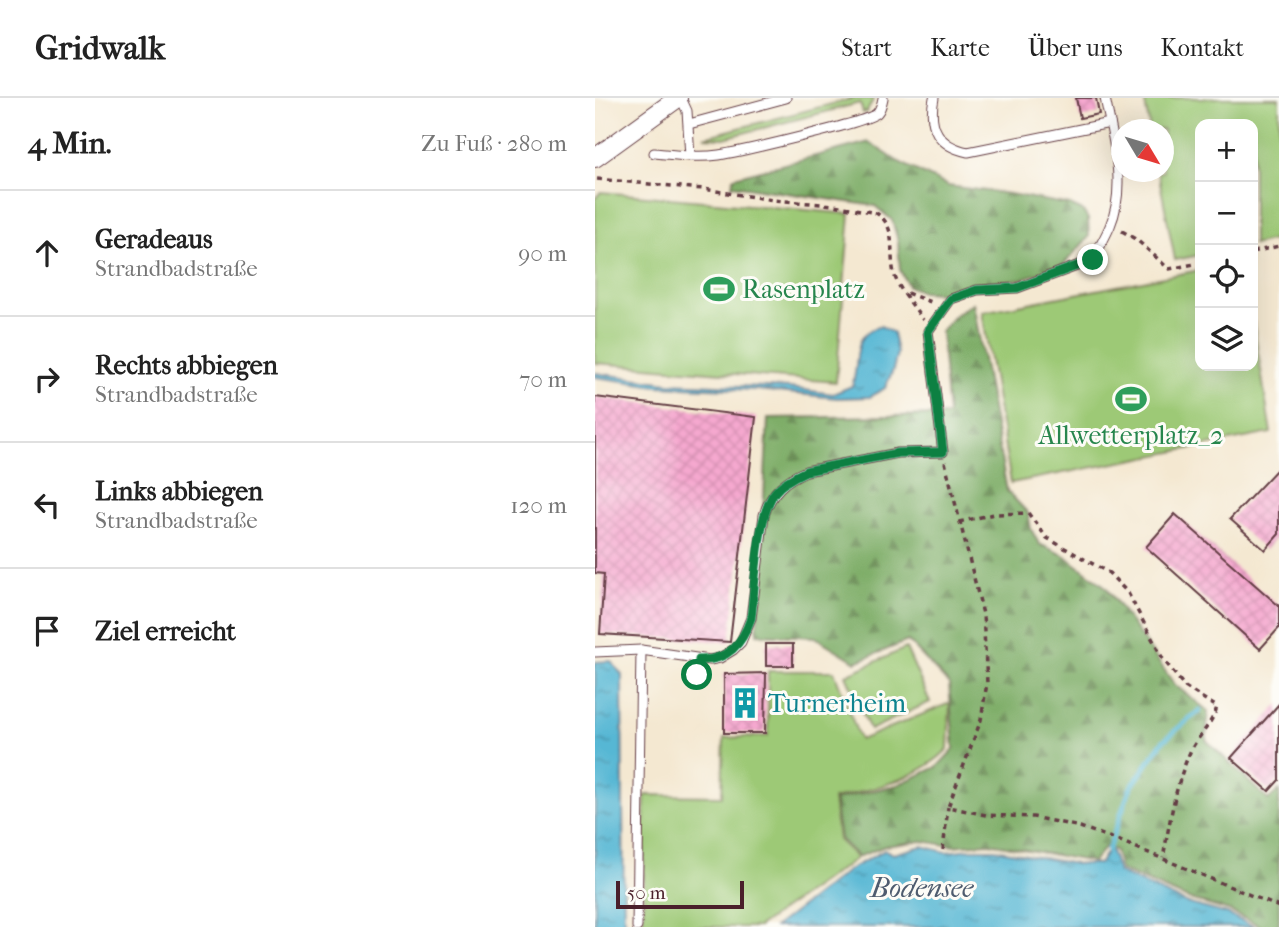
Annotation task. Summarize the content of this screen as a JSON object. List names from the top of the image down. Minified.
{"water":["Bodensee"],"places":{"sports":["Rasenplatz","Allwetterplatz_2"],"building":["Turnerheim"]},"scale_bar":"50 m","north":"bottom right","page":{"header":"Gridwalk","nav":["Start","Karte","Über uns","Kontakt"],"heading":["4 Min.","Zu Fuß · 280 m"],"map_buttons":["+","−"],"list":[["Geradeaus","Strandbadstraße","90 m"],["Rechts abbiegen","Strandbadstraße","70 m"],["Links abbiegen","Strandbadstraße","120 m"],"Ziel erreicht"],"scale":"50 m"}}
